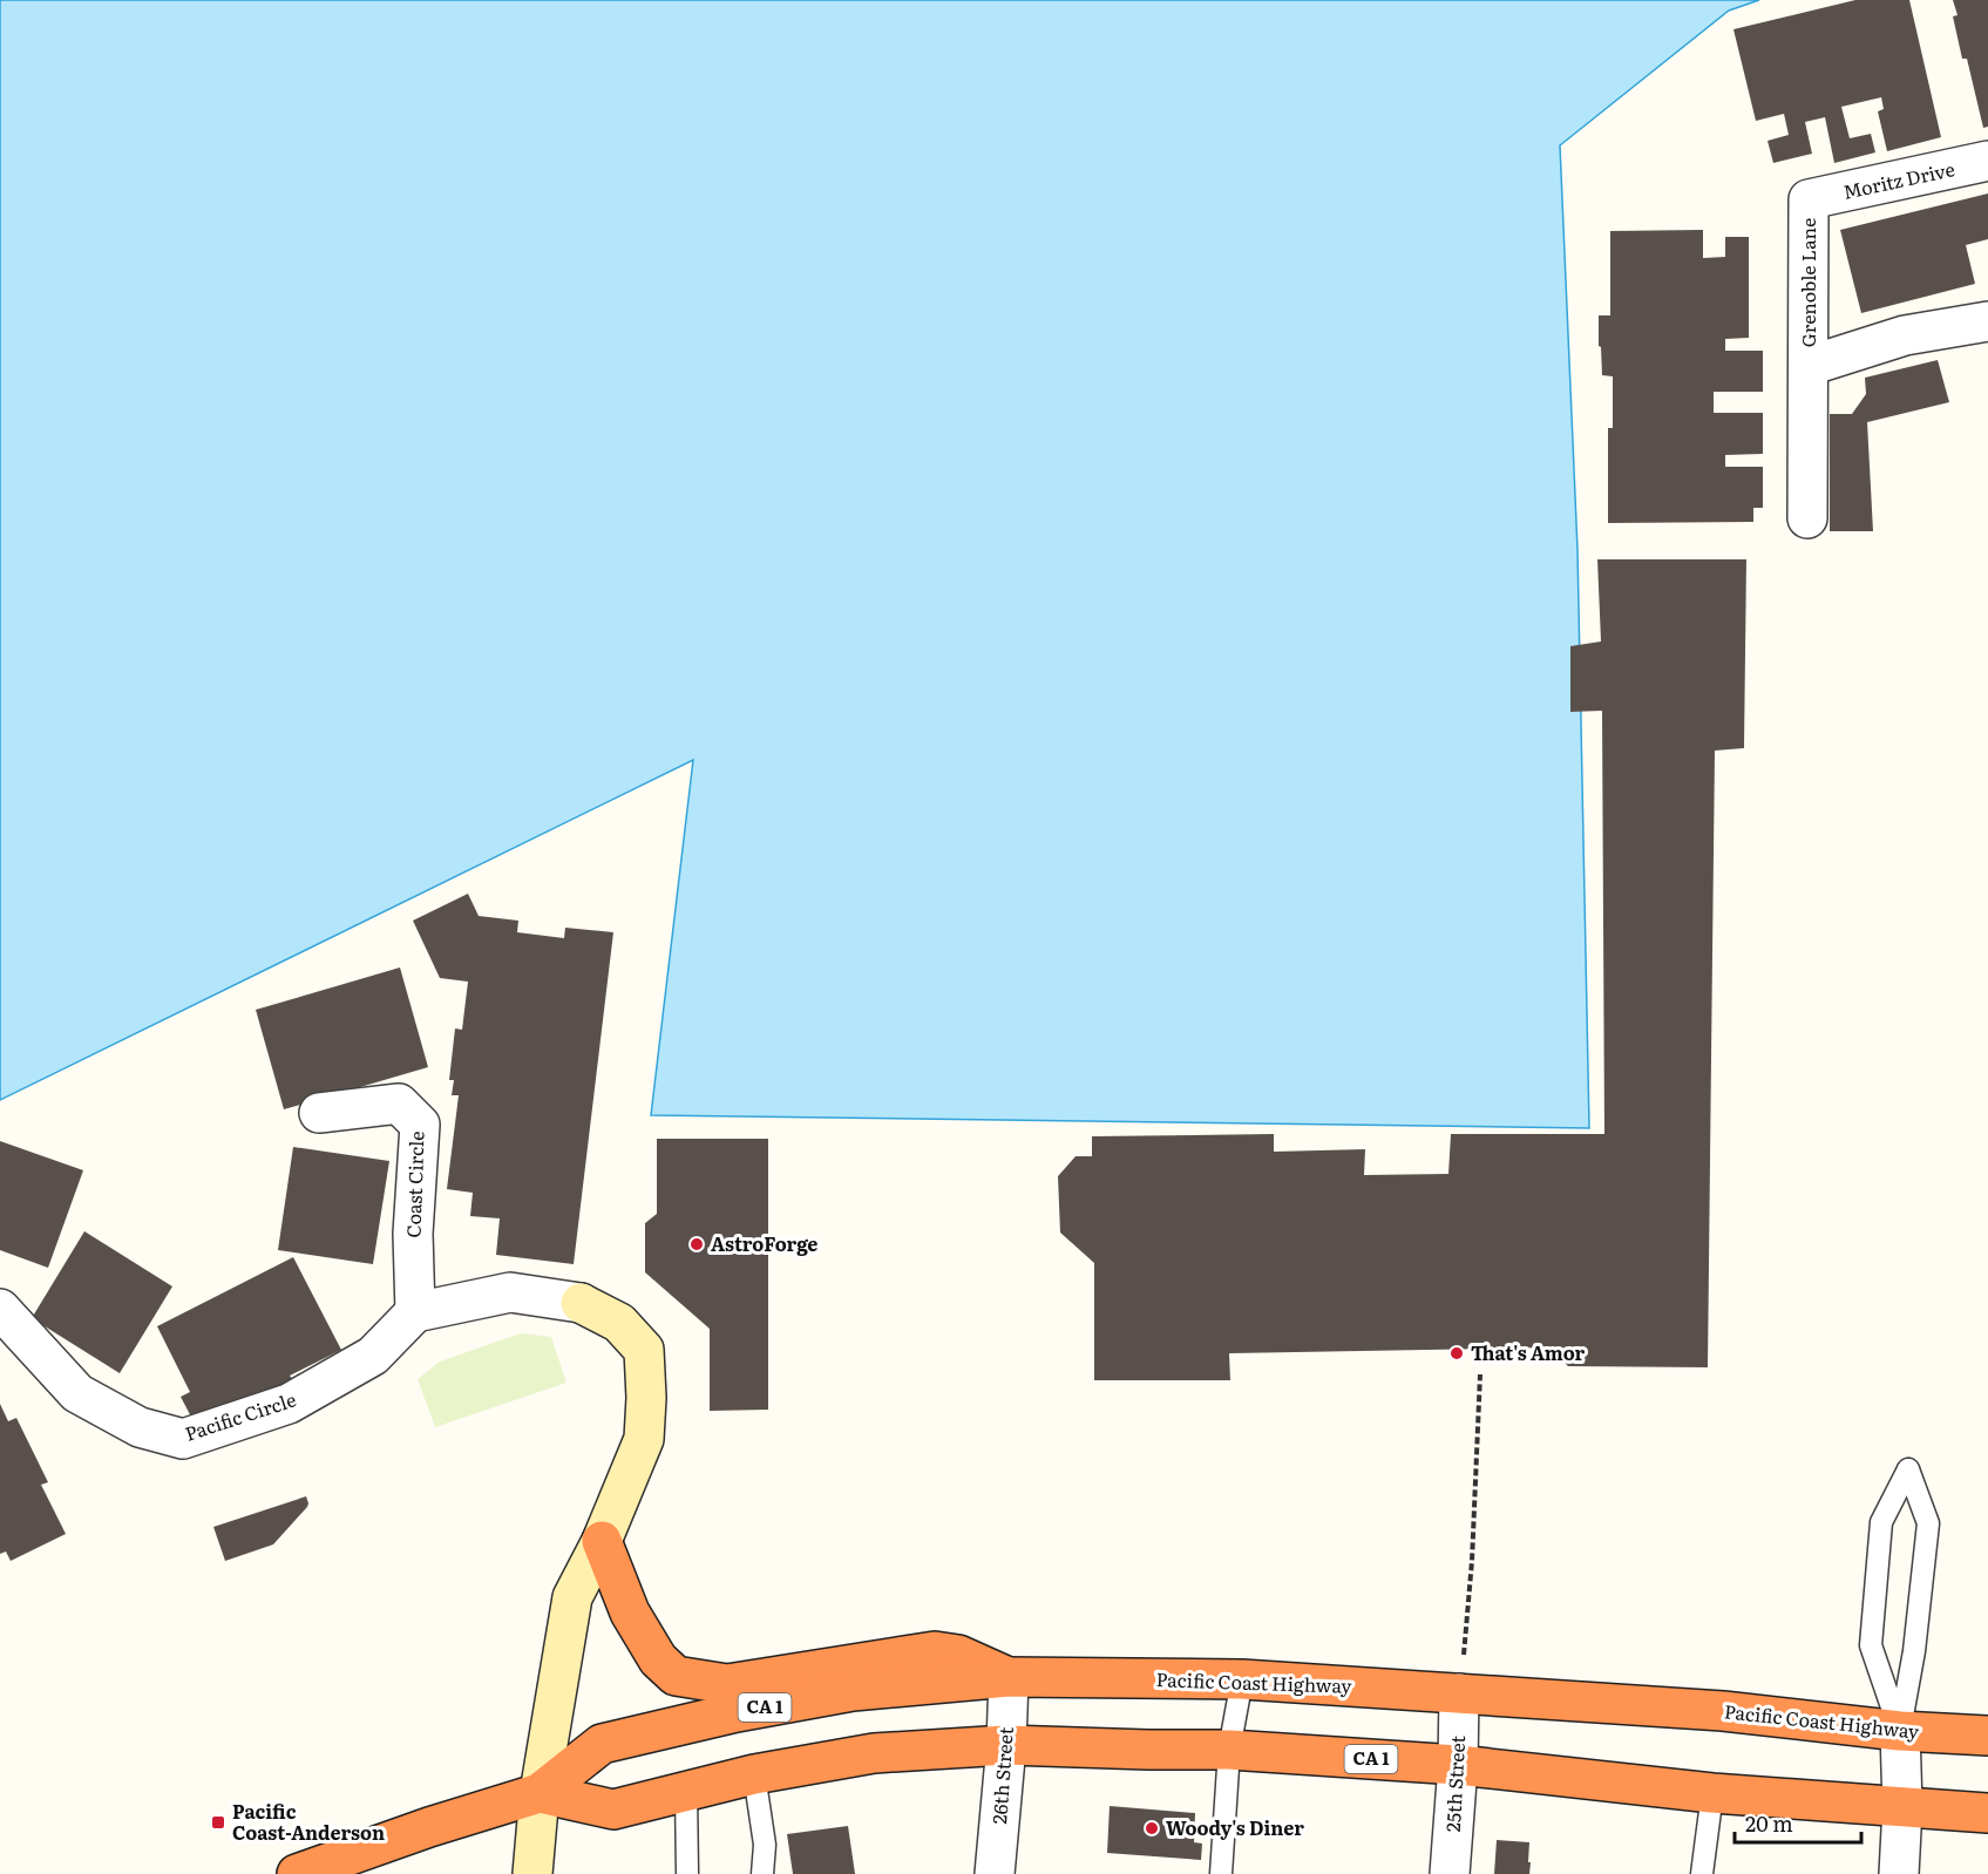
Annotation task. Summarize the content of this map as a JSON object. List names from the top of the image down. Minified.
{"streets":{"highway":["Pacific Coast Highway","CA 1"],"street":["Moritz Drive","Grenoble Lane","Coast Circle","Pacific Circle","26th Street","25th Street"]},"crossings":[["Moritz Drive","Grenoble Lane"],["Coast Circle","Pacific Circle"],["Pacific Coast Highway","26th Street"],["Pacific Coast Highway","25th Street"]],"places":{"other":["AstroForge","That's Amor","Woody's Diner"],"transit":["Pacific Coast-Anderson"]},"scale_bar":"20 m"}
